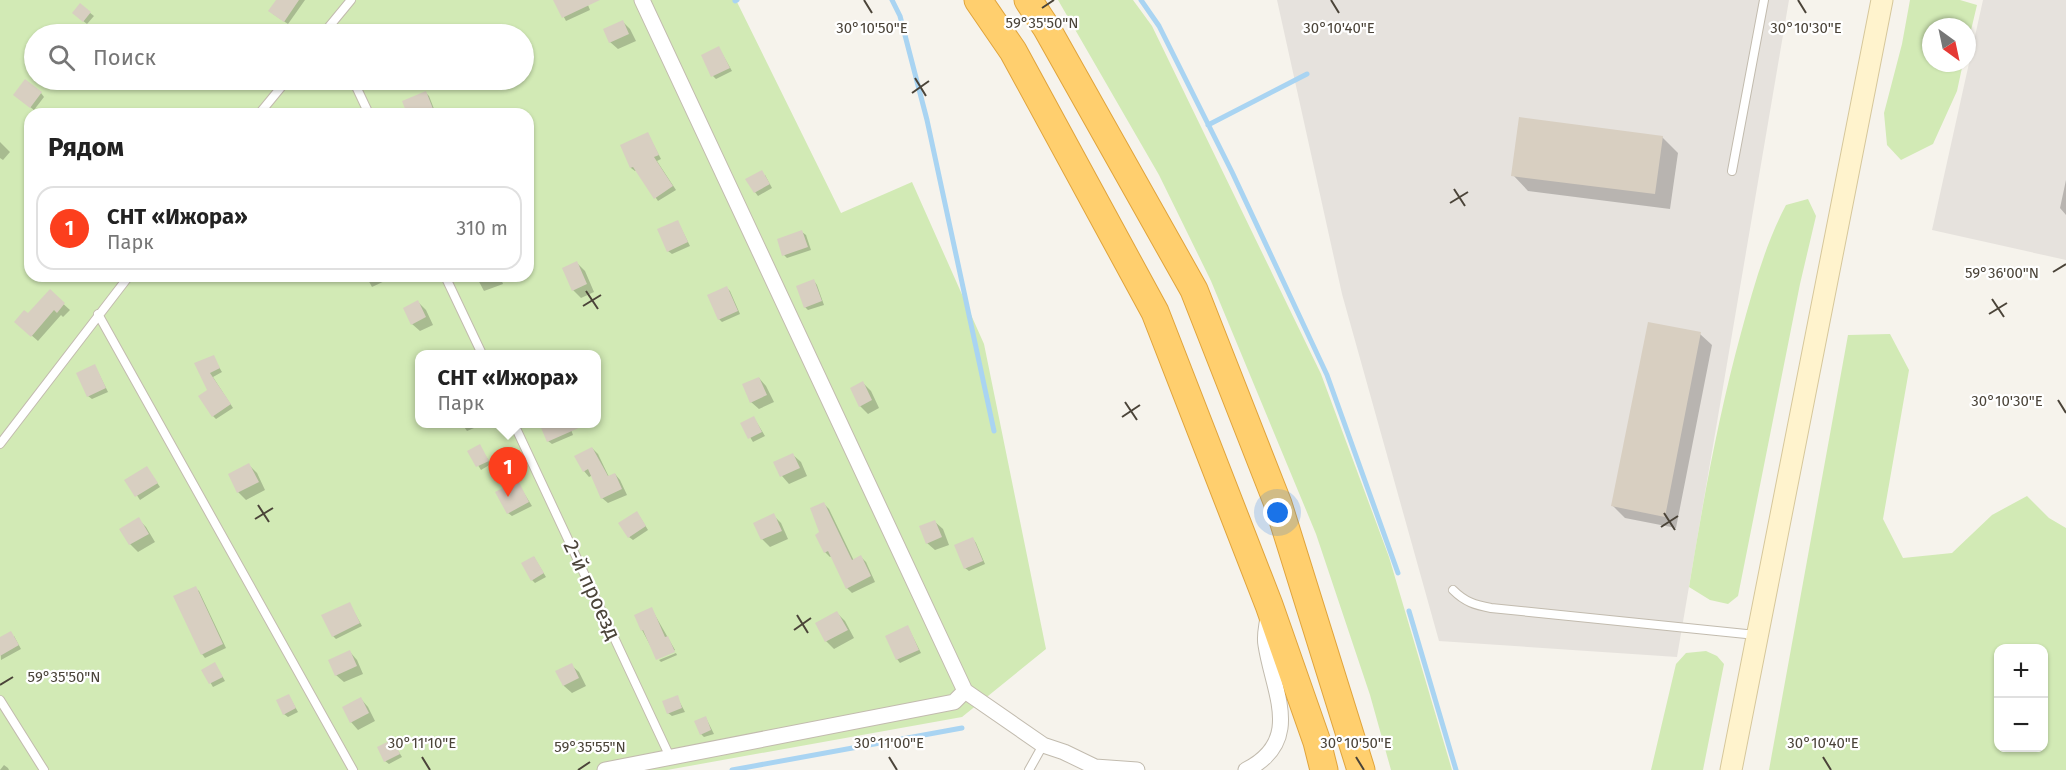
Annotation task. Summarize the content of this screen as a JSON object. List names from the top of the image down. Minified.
{"streets":{"lane":["2-й проезд"]},"north":"bottom right","page":{"search":"Поиск","heading":"Рядом","list":[{"mark":"1","name":"СНТ «Ижора»","note":"Парк","value":"310 m"}],"popup":["СНТ «Ижора»","Парк"],"pins":"1","map_buttons":["+","−"]},"coordinates":["59°35'50\"N","30°10'30\"E","30°10'50\"E","30°10'40\"E","59°36'00\"N","30°11'10\"E","30°11'00\"E","59°35'55\"N"]}
